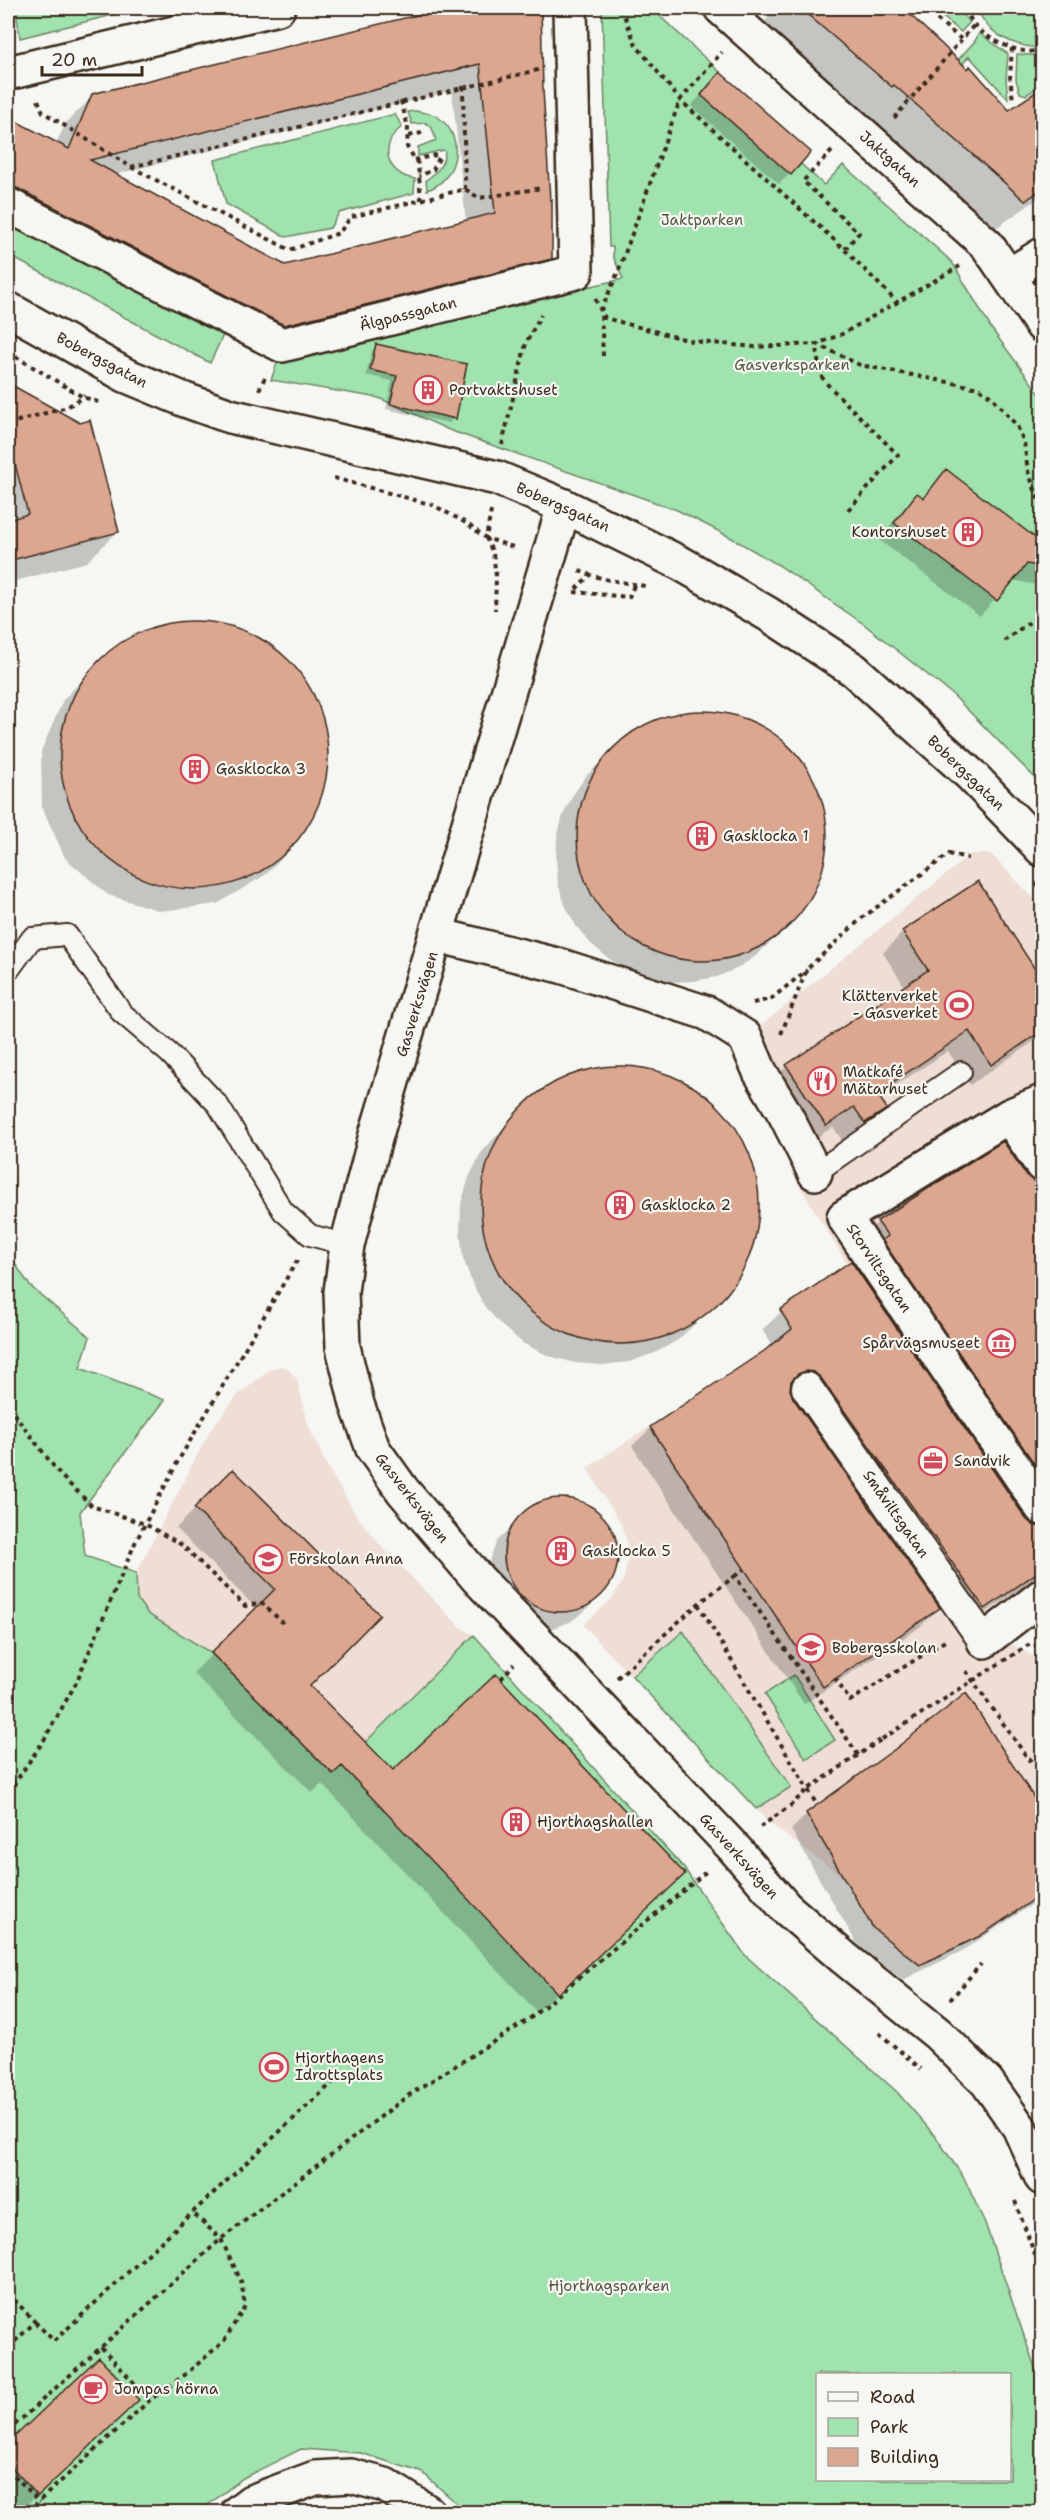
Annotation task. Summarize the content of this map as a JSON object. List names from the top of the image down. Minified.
{"streets":{"street":["Jaktgatan","Älgpassgatan","Bobergsgatan","Gasverksvägen","Storviltsgatan","Småviltsgatan"]},"crossings":[["Bobergsgatan","Gasverksvägen"]],"parks":["Jaktparken","Gasverksparken","Hjorthagsparken"],"places":{"building":["Portvaktshuset","Kontorshuset","Gasklocka 3","Gasklocka 1","Gasklocka 2","Gasklocka 5","Hjorthagshallen"],"sports":["Klätterverket - Gasverket","Hjorthagens Idrottsplats"],"restaurant":["Matkafé Mätarhuset"],"museum":["Spårvägsmuseet"],"office":["Sandvik"],"school or university":["Förskolan Anna","Bobergsskolan"],"cafe":["Jompas hörna"]},"legend":["Road","Park","Building"],"scale_bar":"20 m"}
